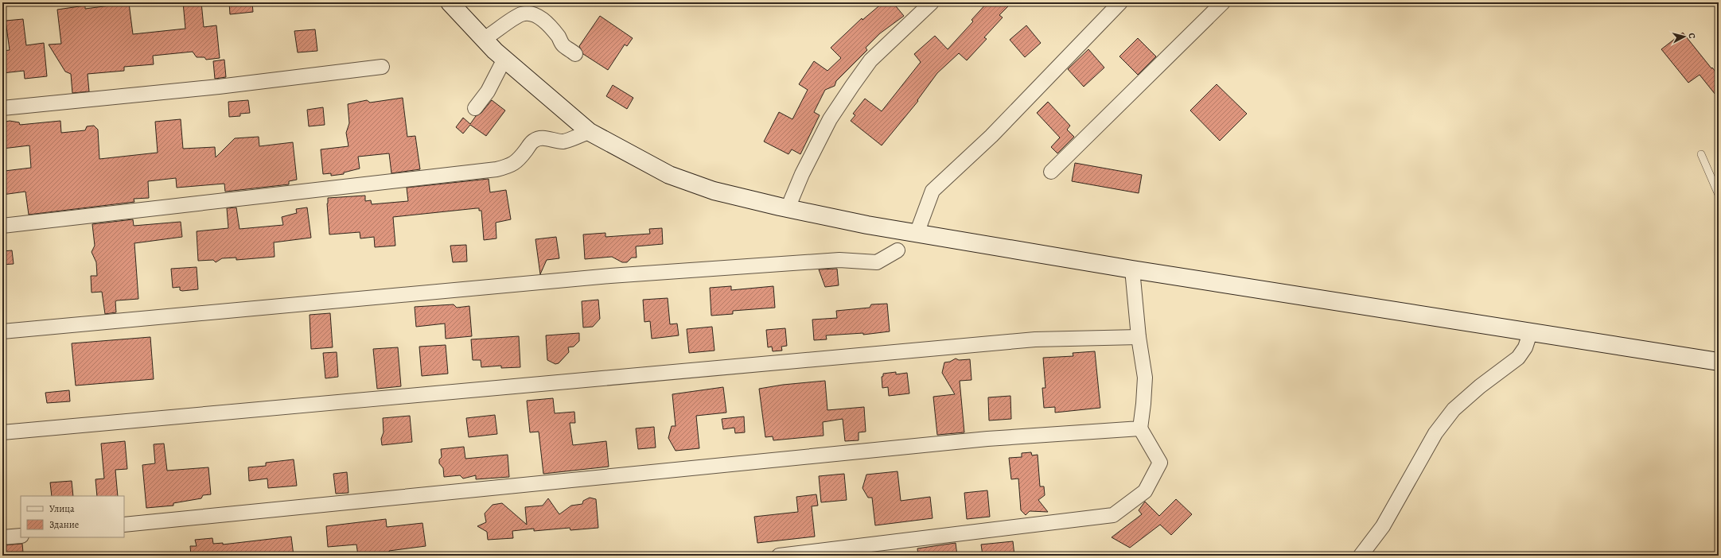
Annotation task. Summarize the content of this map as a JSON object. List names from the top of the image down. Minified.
{"legend":["Улица","Здание"],"north":"right"}
